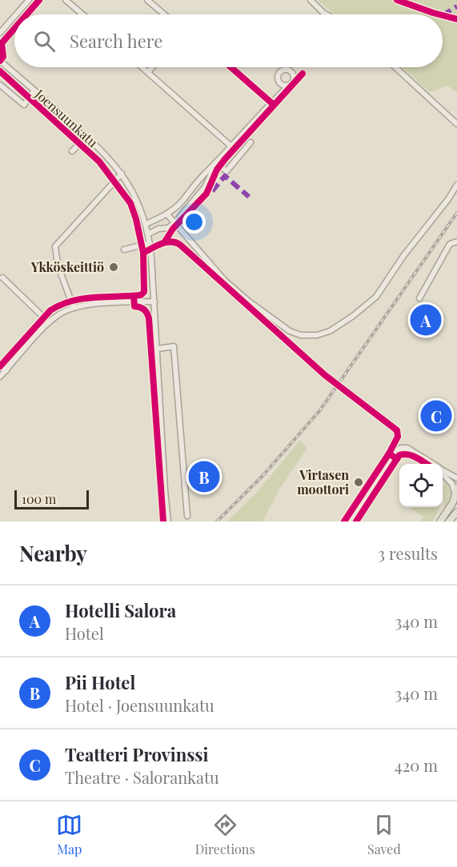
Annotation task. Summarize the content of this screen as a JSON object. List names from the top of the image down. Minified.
{"streets":{"street":["Joensuunkatu"]},"places":["Ykköskeittiö","Virtasen moottori"],"scale_bar":"100 m","page":{"search":"Search here","pins":["A","C","B"],"scale":"100 m","heading":["Nearby","3 results"],"list":[{"mark":"A","name":"Hotelli Salora","note":"Hotel","value":"340 m"},{"mark":"B","name":"Pii Hotel","note":"Hotel · Joensuunkatu","value":"340 m"},{"mark":"C","name":"Teatteri Provinssi","note":"Theatre · Salorankatu","value":"420 m"}],"nav":["Map","Directions","Saved"]}}
